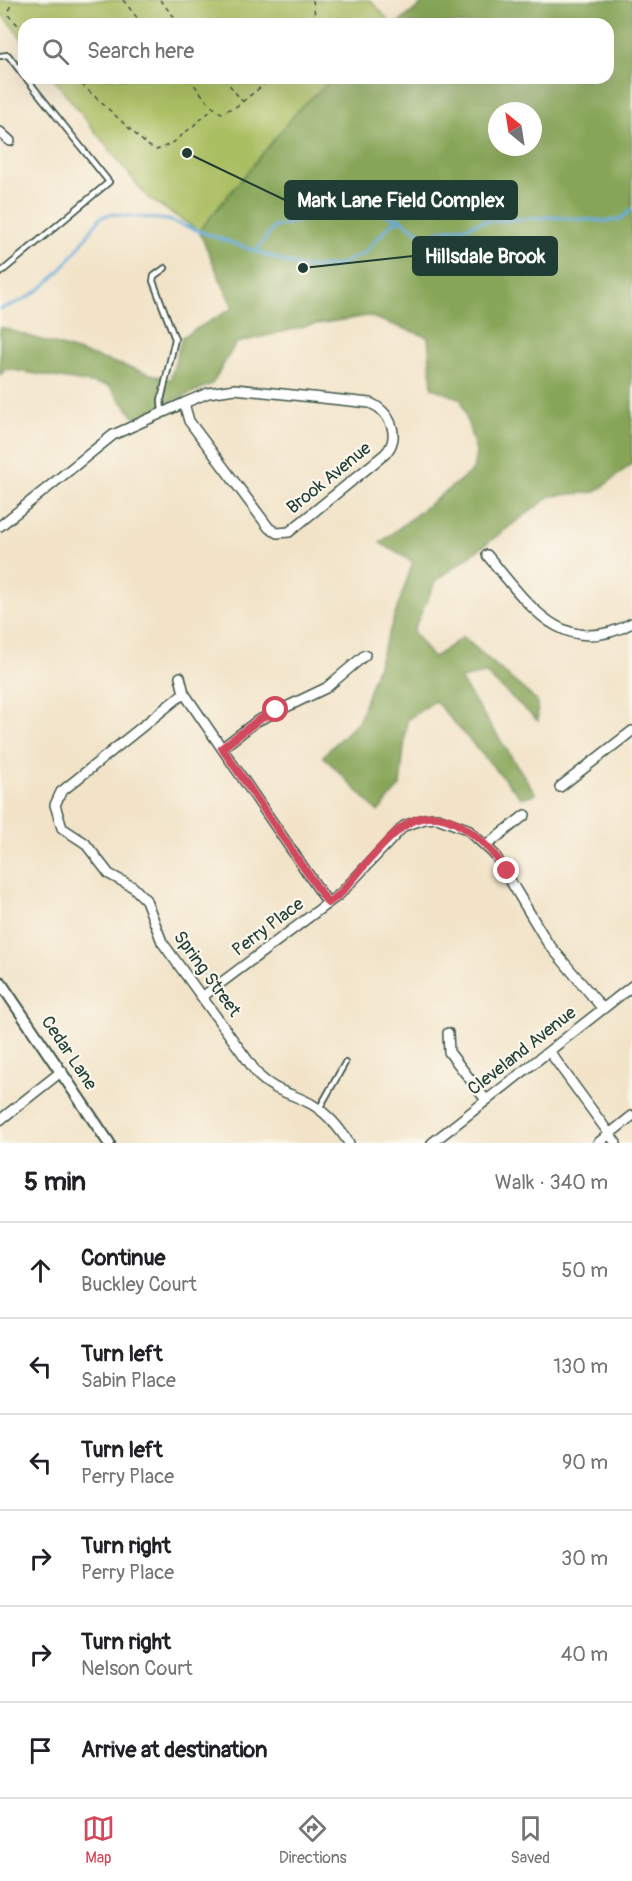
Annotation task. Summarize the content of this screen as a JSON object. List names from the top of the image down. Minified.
{"streets":{"street":["Brook Avenue","Perry Place","Spring Street","Cleveland Avenue","Cedar Lane"]},"crossings":[["Perry Place","Spring Street"],["Perry Place","Cleveland Avenue"]],"places":["Mark Lane Field Complex","Hillsdale Brook"],"north":"top left","page":{"search":"Search here","heading":["5 min","Walk · 340 m"],"list":[["Continue","Buckley Court","50 m"],["Turn left","Sabin Place","130 m"],["Turn left","Perry Place","90 m"],["Turn right","Perry Place","30 m"],["Turn right","Nelson Court","40 m"],"Arrive at destination"],"nav":["Map","Directions","Saved"]}}
